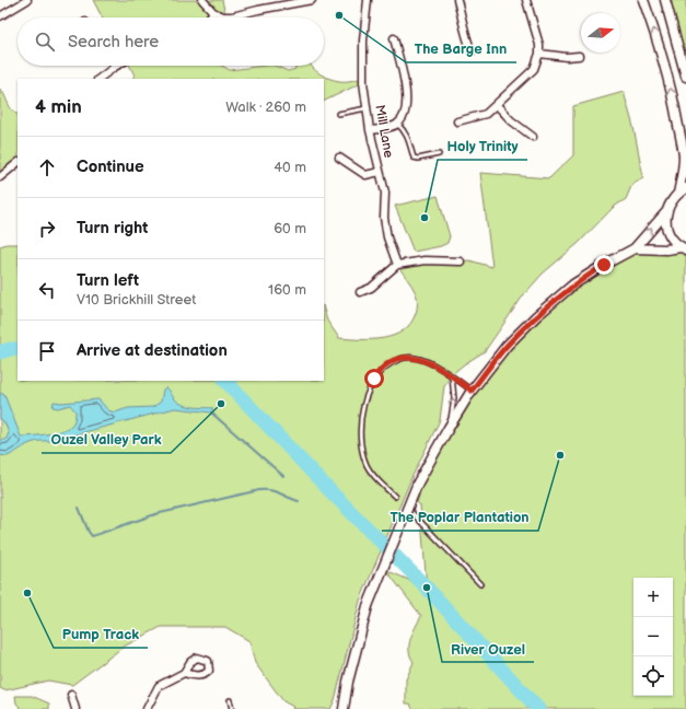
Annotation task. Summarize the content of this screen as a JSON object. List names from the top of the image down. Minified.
{"streets":{"street":["Mill Lane"]},"places":["The Barge Inn","Holy Trinity","Ouzel Valley Park","The Poplar Plantation","River Ouzel","Pump Track"],"north":"right","page":{"search":"Search here","heading":["4 min","Walk · 260 m"],"list":[["Continue","40 m"],["Turn right","60 m"],["Turn left","V10 Brickhill Street","160 m"],"Arrive at destination"],"map_buttons":["+","−"]}}
